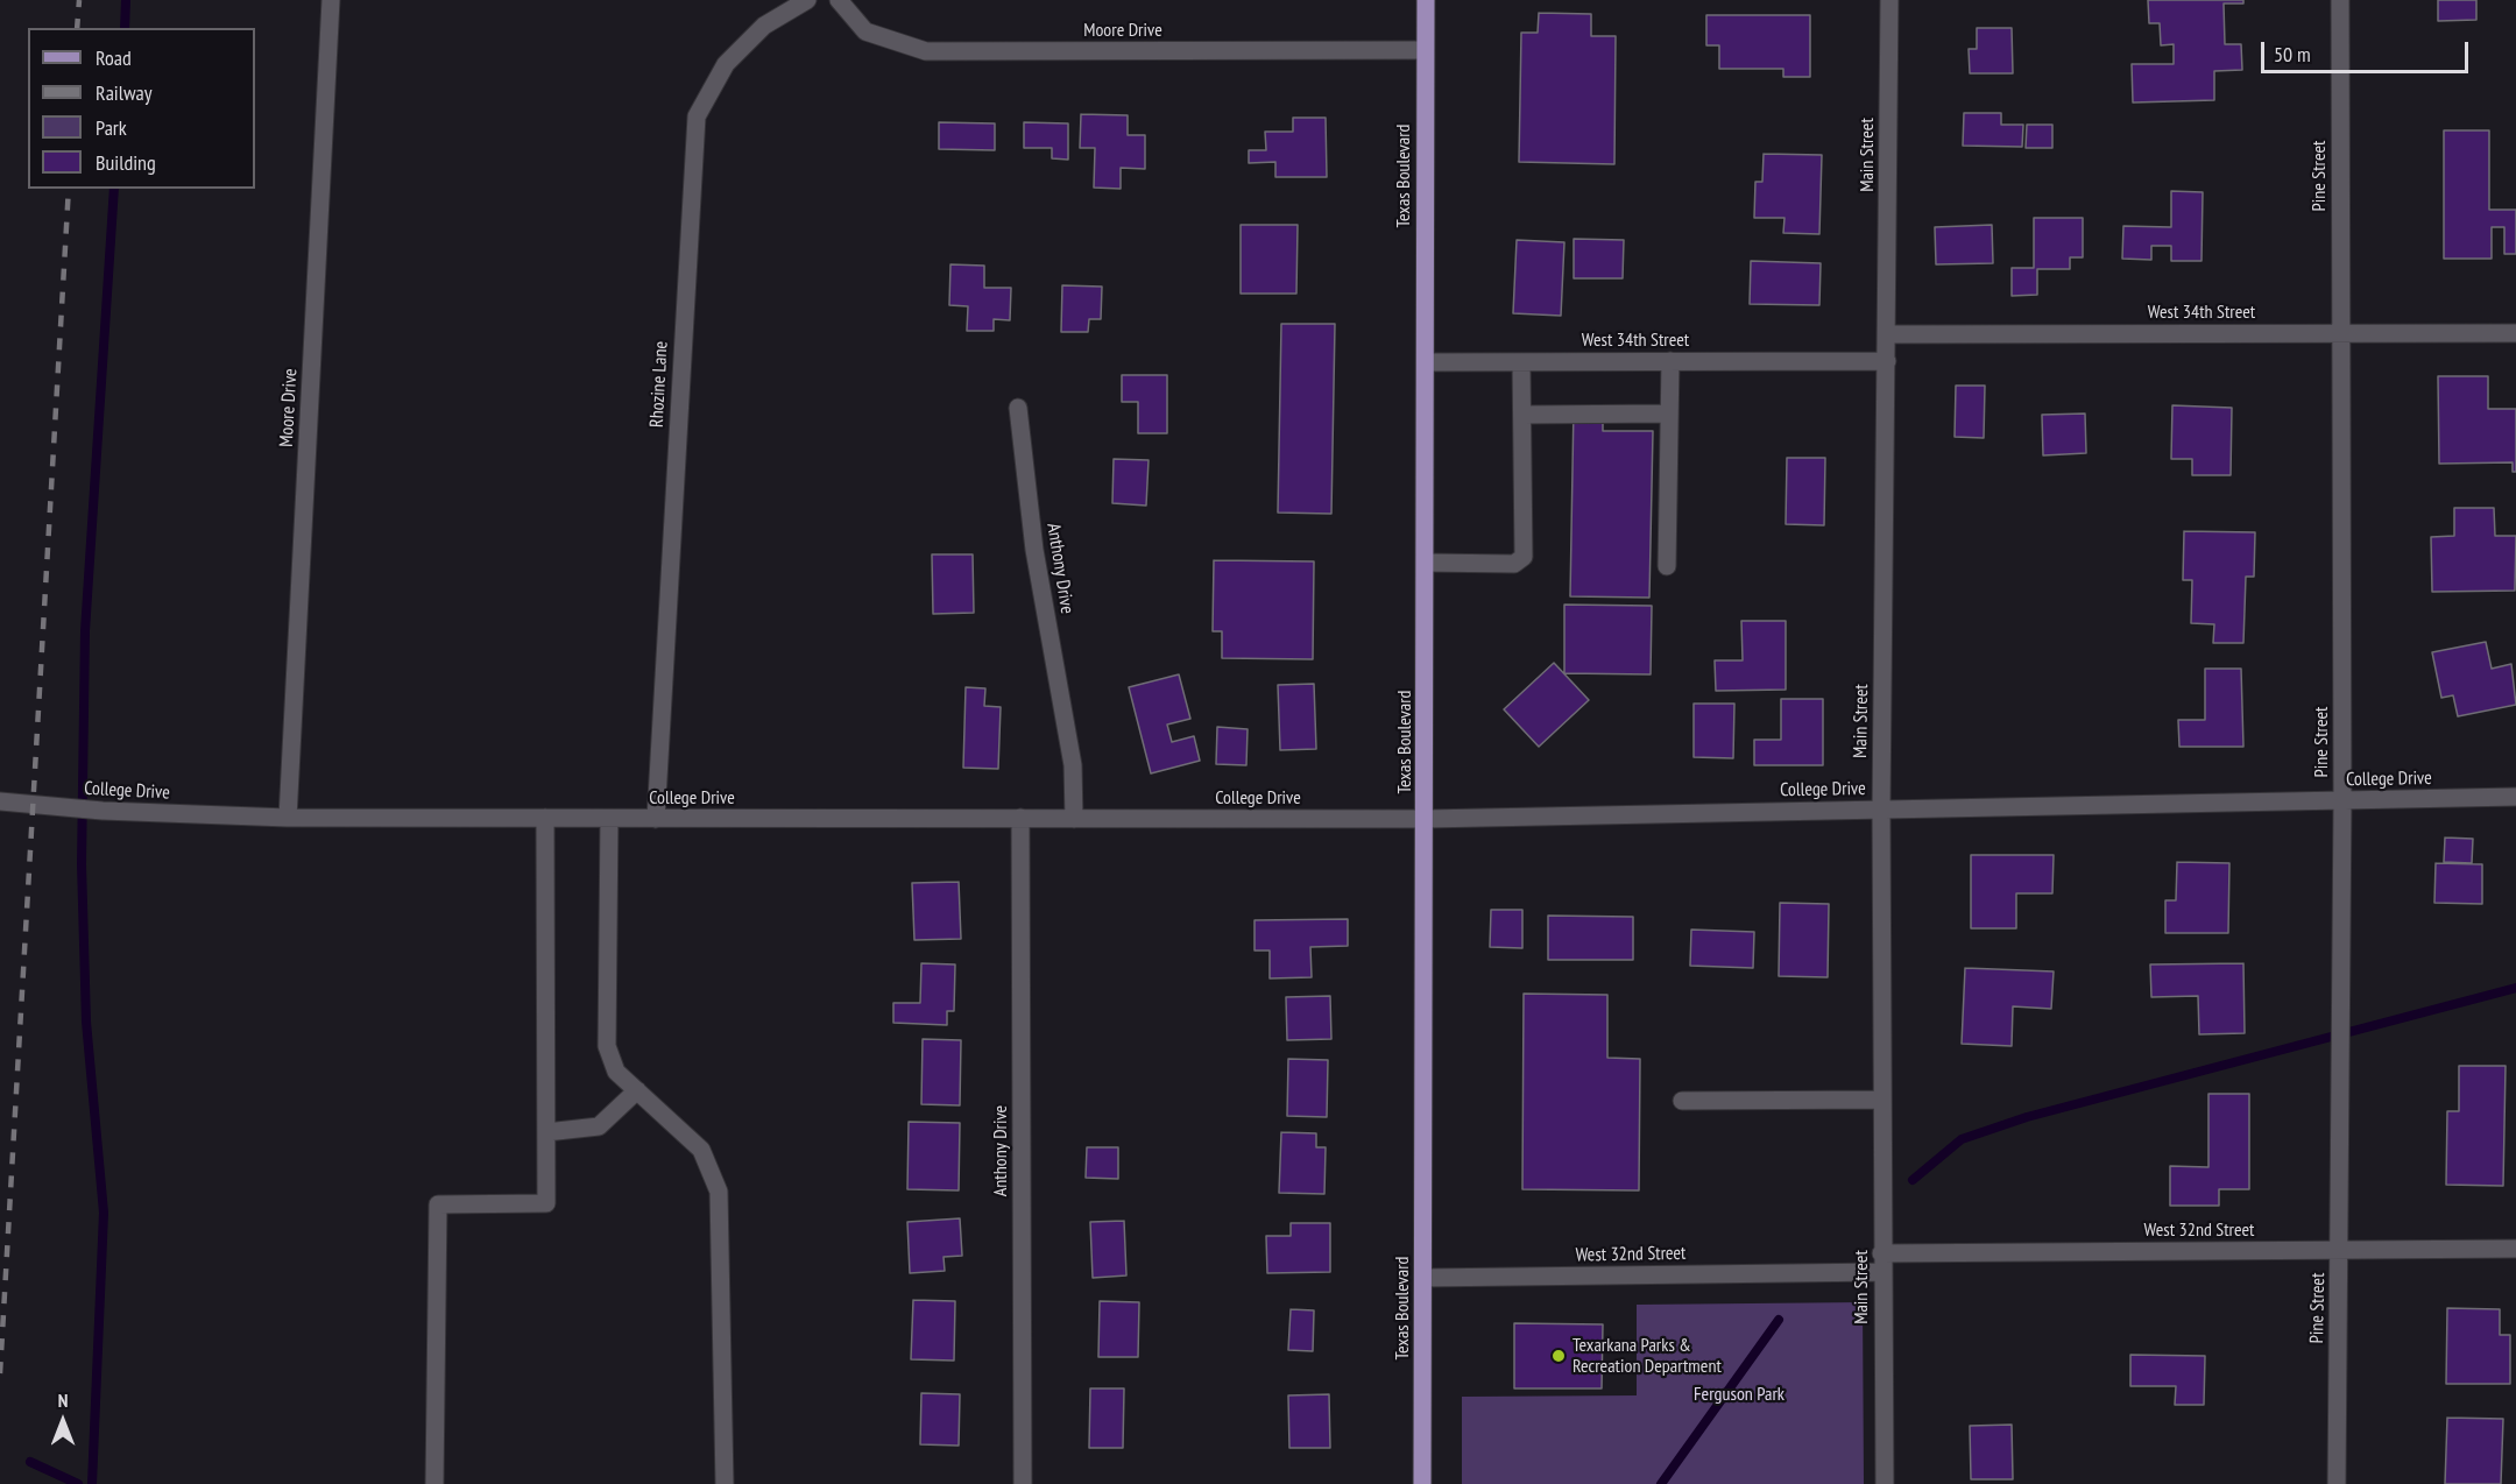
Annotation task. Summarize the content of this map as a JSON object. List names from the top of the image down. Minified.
{"streets":{"main road":["Texas Boulevard"],"street":["Moore Drive","Main Street","Pine Street","West 34th Street","Rhozine Lane","Anthony Drive","College Drive","West 32nd Street"]},"crossings":[["Moore Drive","Texas Boulevard"],["Moore Drive","College Drive"],["Main Street","West 34th Street"],["Main Street","College Drive"],["Main Street","West 32nd Street"],["Texas Boulevard","West 34th Street"],["Texas Boulevard","College Drive"],["Texas Boulevard","West 32nd Street"],["Pine Street","West 34th Street"],["Pine Street","College Drive"],["Pine Street","West 32nd Street"],["Rhozine Lane","College Drive"],["Anthony Drive","College Drive"]],"parks":["Ferguson Park"],"places":["Texarkana Parks & Recreation Department"],"legend":["Road","Railway","Park","Building"],"scale_bar":"50 m","north":"top"}
